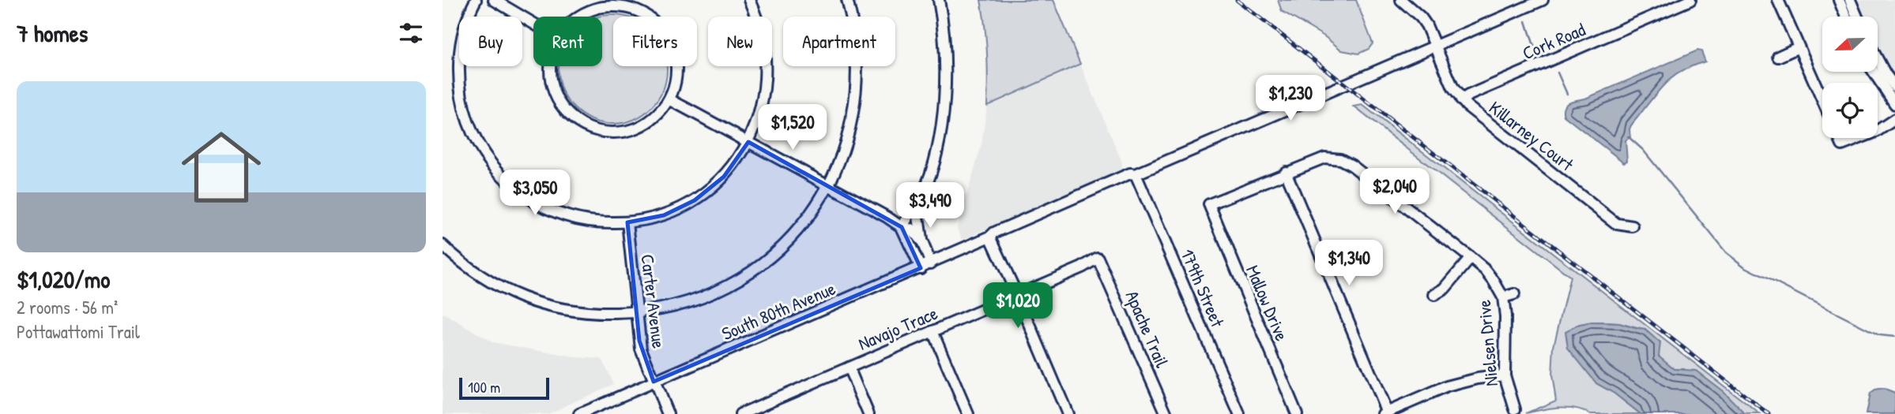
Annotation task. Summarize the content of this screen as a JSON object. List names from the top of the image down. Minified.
{"streets":{"street":["Cork Road","Killarney Court","179th Street","Carter Avenue","Mallow Drive","South 80th Avenue","Navajo Trace","Apache Trail","Nielsen Drive"]},"crossings":[["Cork Road","Killarney Court"],["Killarney Court","South 80th Avenue"],["179th Street","South 80th Avenue"],["Carter Avenue","South 80th Avenue"],["Mallow Drive","Nielsen Drive"],["Navajo Trace","Apache Trail"]],"scale_bar":"100 m","north":"left","page":{"heading":"7 homes","chip":["Buy","Rent","Filters","New","Apartment"],"list":[{"name":"$1,020/mo","note":"2 rooms · 56 m² · Pottawattomi Trail"}],"price":["$1,230","$1,520","$2,040","$3,050","$3,490","$1,340","$1,020"],"scale":"100 m"}}
